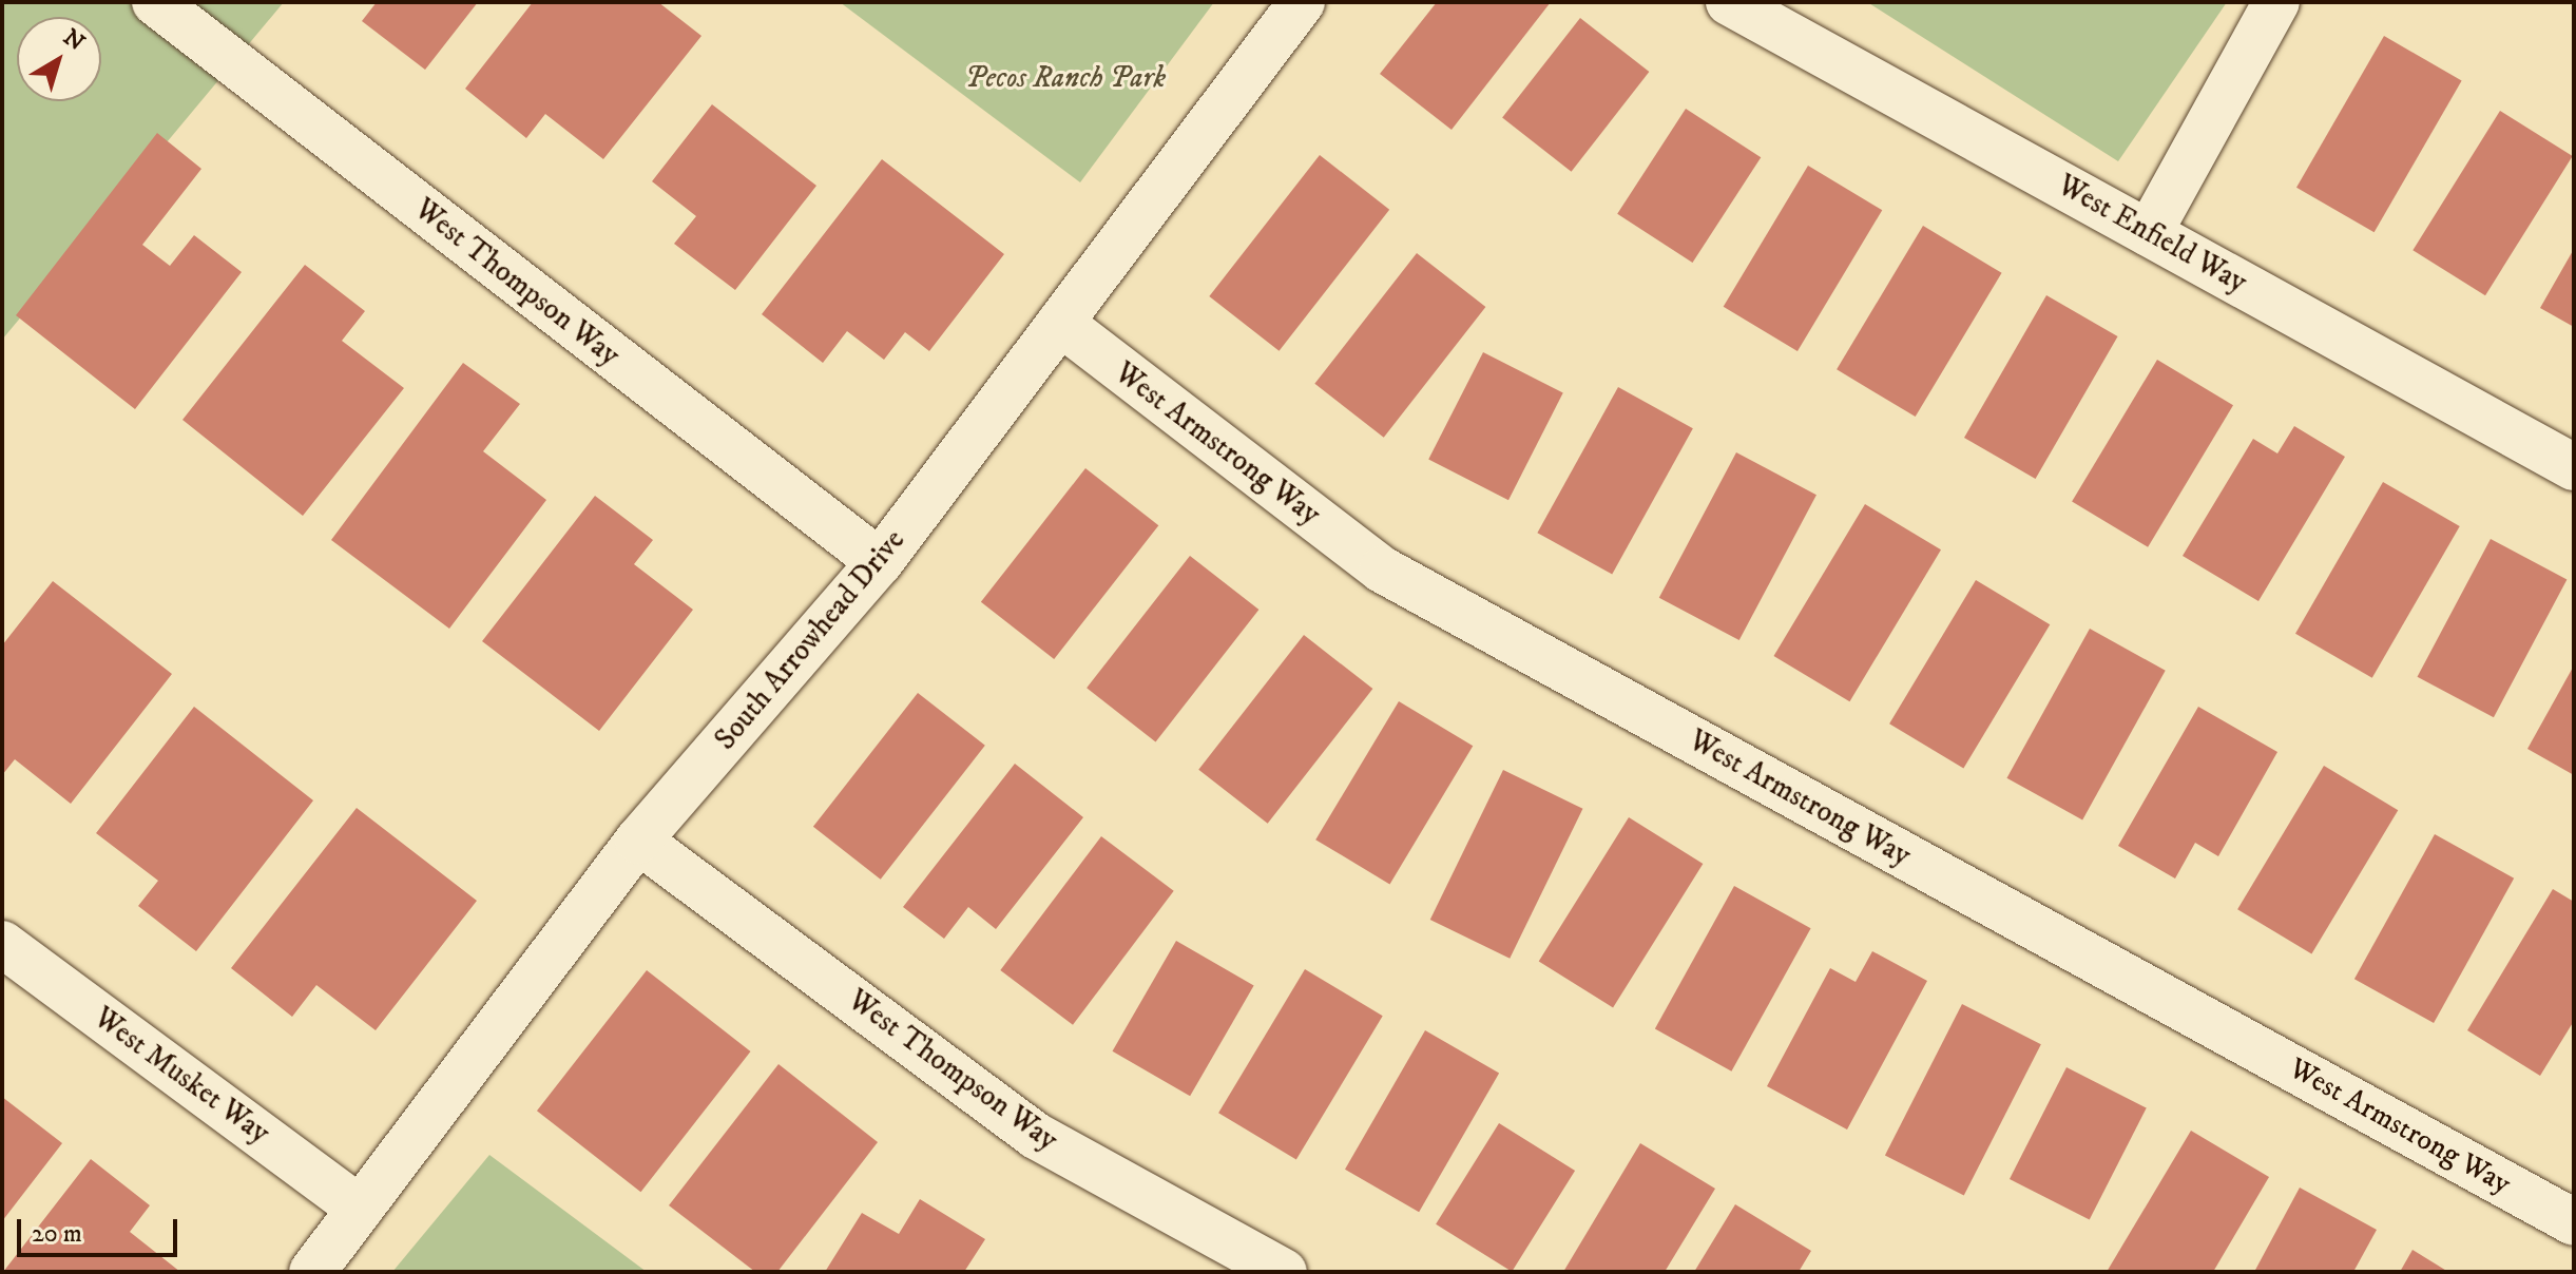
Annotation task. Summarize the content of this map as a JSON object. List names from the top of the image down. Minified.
{"streets":{"street":["West Enfield Way","West Thompson Way","West Armstrong Way","South Arrowhead Drive","West Musket Way"]},"crossings":[["West Thompson Way","South Arrowhead Drive"],["West Armstrong Way","South Arrowhead Drive"],["South Arrowhead Drive","West Musket Way"]],"parks":["Pecos Ranch Park"],"scale_bar":"20 m","north":"top right"}
